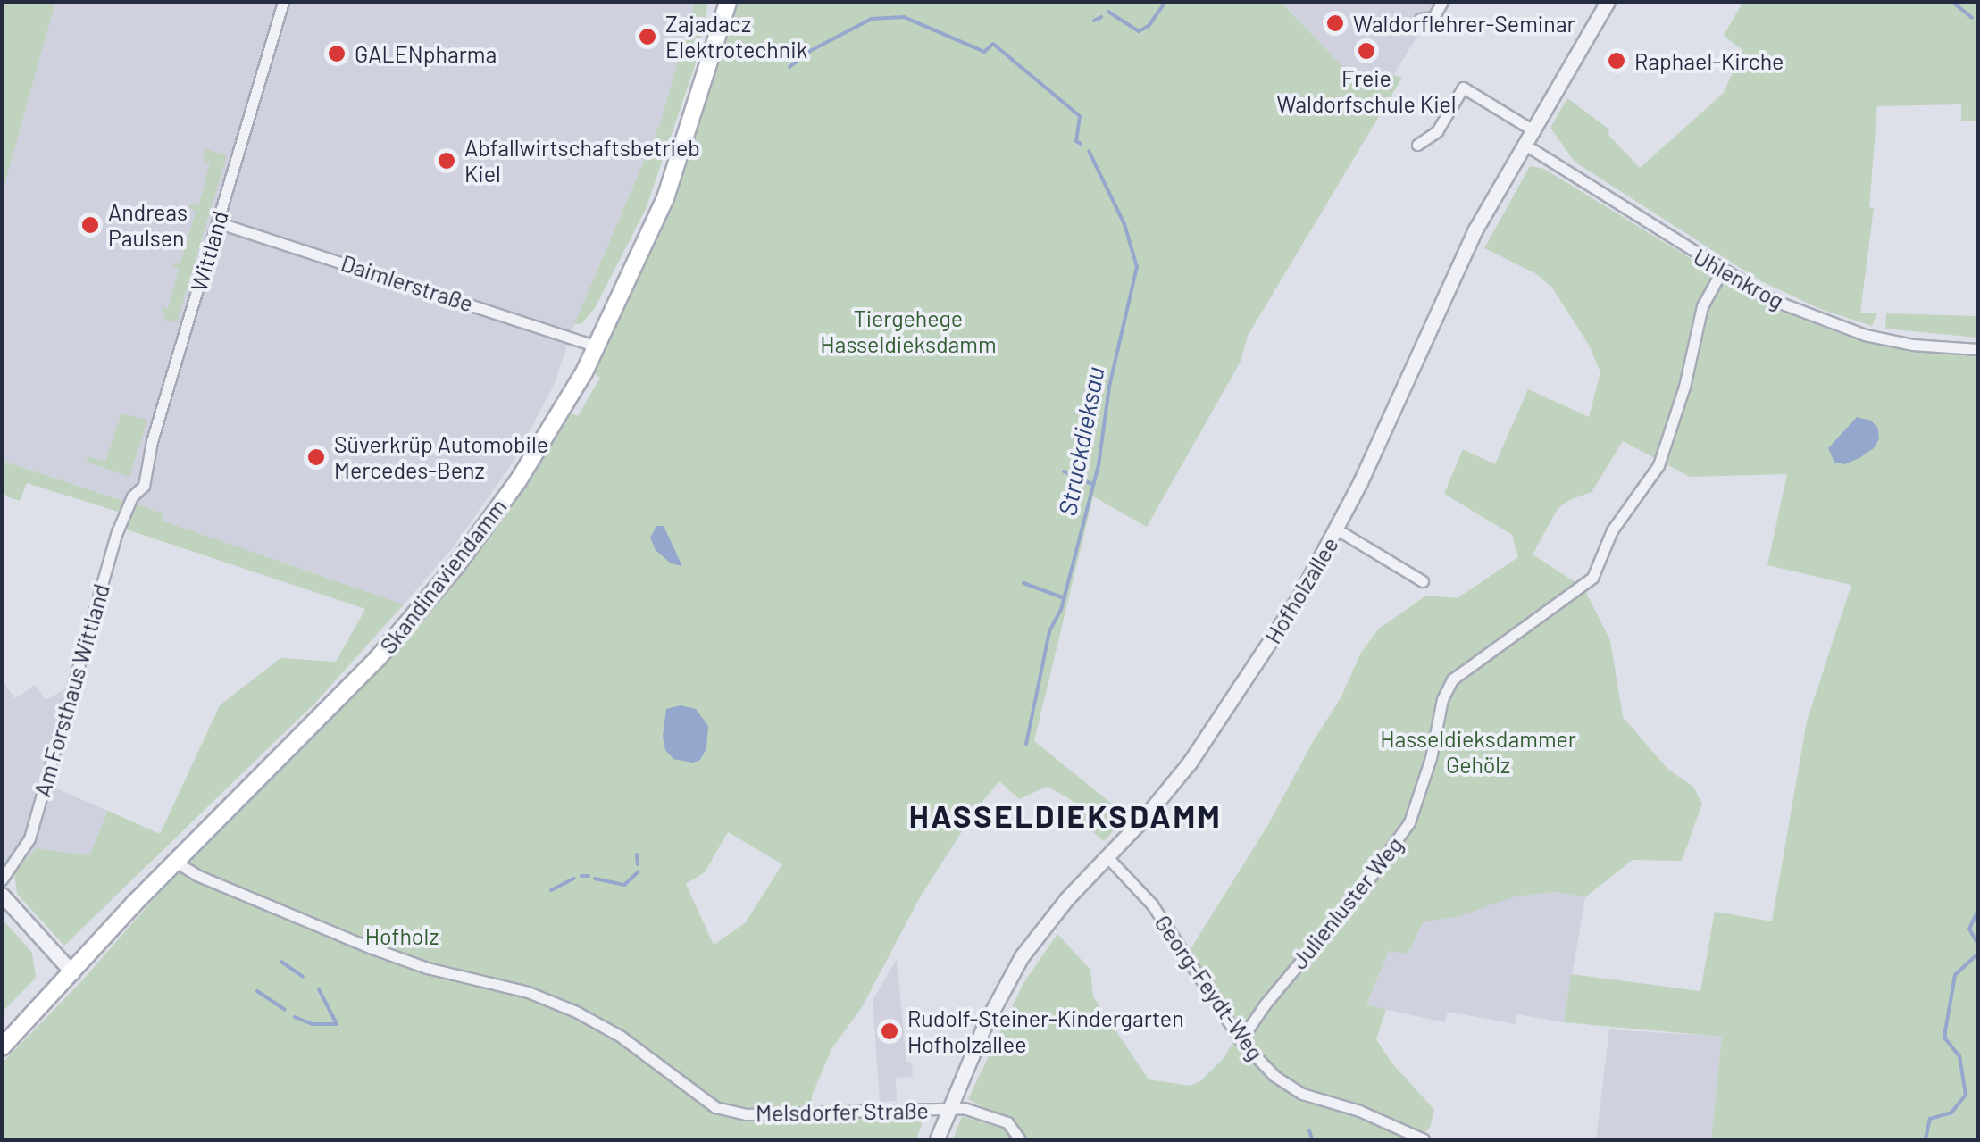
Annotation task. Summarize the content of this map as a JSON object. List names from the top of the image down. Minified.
{"streets":{"main road":["Skandinaviendamm"],"street":["Wittland","Uhlenkrog","Daimlerstraße","Hofholzallee","Am Forsthaus Wittland","Julienluster Weg","Georg-Feydt-Weg","Melsdorfer Straße"]},"crossings":[["Wittland","Daimlerstraße"],["Wittland","Am Forsthaus Wittland"],["Uhlenkrog","Hofholzallee"],["Uhlenkrog","Julienluster Weg"],["Daimlerstraße","Skandinaviendamm"],["Skandinaviendamm","Melsdorfer Straße"],["Hofholzallee","Georg-Feydt-Weg"],["Hofholzallee","Melsdorfer Straße"],["Julienluster Weg","Georg-Feydt-Weg"]],"districts":["HASSELDIEKSDAMM"],"water":["Struckdieksau"],"parks":["Tiergehege Hasseldieksdamm","Hasseldieksdammer Gehölz","Hofholz"],"places":["Waldorflehrer-Seminar","Zajadacz Elektrotechnik","Freie Waldorfschule Kiel","GALENpharma","Raphael-Kirche","Abfallwirtschaftsbetrieb Kiel","Andreas Paulsen","Süverkrüp Automobile Mercedes-Benz","Rudolf-Steiner-Kindergarten Hofholzallee"]}
